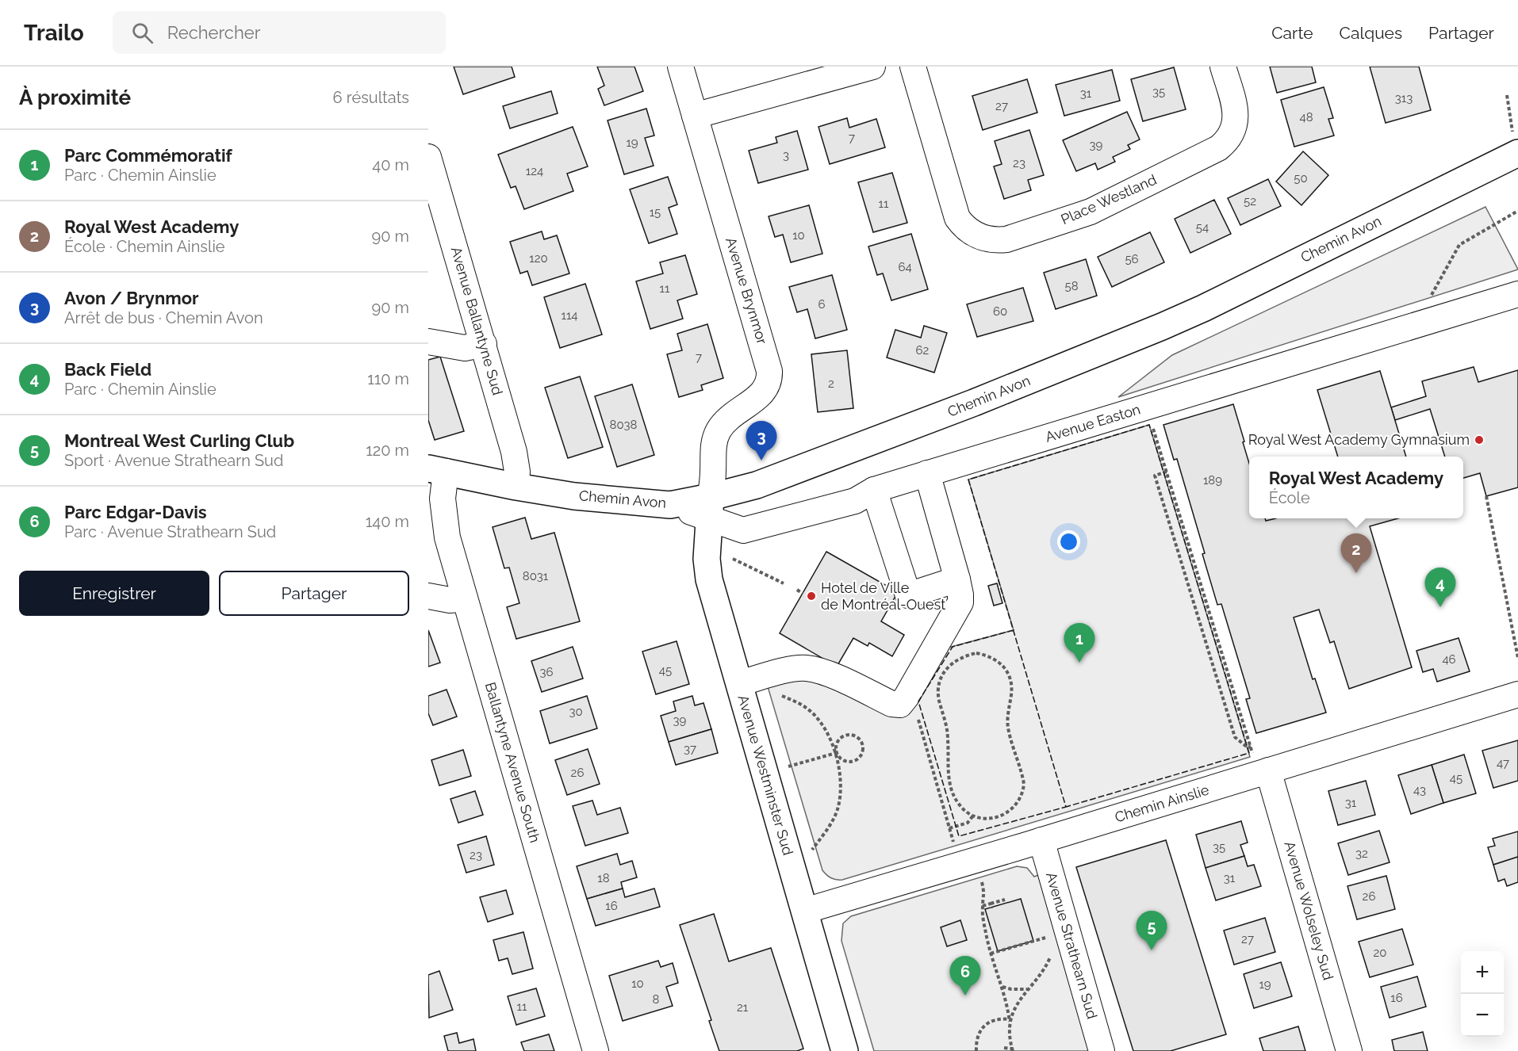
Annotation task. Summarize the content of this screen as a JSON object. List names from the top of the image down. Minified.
{"streets":{"main road":["Chemin Avon","Avenue Westminster Sud"],"street":["Place Westland","Avenue Brynmor","Avenue Ballantyne Sud","Avenue Easton","Ballantyne Avenue South","Chemin Ainslie","Avenue Wolseley Sud","Avenue Strathearn Sud"]},"crossings":[["Chemin Avon","Avenue Brynmor"],["Chemin Avon","Avenue Ballantyne Sud"],["Chemin Avon","Avenue Easton"],["Chemin Avon","Ballantyne Avenue South"],["Chemin Avon","Avenue Westminster Sud"],["Avenue Brynmor","Avenue Easton"],["Avenue Brynmor","Avenue Westminster Sud"],["Avenue Easton","Avenue Westminster Sud"],["Avenue Westminster Sud","Chemin Ainslie"],["Chemin Ainslie","Avenue Wolseley Sud"],["Chemin Ainslie","Avenue Strathearn Sud"]],"places":["Royal West Academy Gymnasium","Hotel de Ville de Montréal-Ouest"],"house_numbers":["35","31","313","27","48","7","19","39","3","23","124","50","52","11","15","54","10","120","56","64","58","11","6","60","114","62","7","2","8038","189","8031","46","45","36","30","39","37","47","26","45","43","31","35","32","23","18","31","26","16","27","20","10","19","16","8","11","21"],"page":{"header":"Trailo","search":"Rechercher","nav":["Carte","Calques","Partager"],"heading":["À proximité","6 résultats"],"list":[{"mark":"1","name":"Parc Commémoratif","note":"Parc · Chemin Ainslie","value":"40 m"},{"mark":"2","name":"Royal West Academy","note":"École · Chemin Ainslie","value":"90 m"},{"mark":"3","name":"Avon / Brynmor","note":"Arrêt de bus · Chemin Avon","value":"90 m"},{"mark":"4","name":"Back Field","note":"Parc · Chemin Ainslie","value":"110 m"},{"mark":"5","name":"Montreal West Curling Club","note":"Sport · Avenue Strathearn Sud","value":"120 m"},{"mark":"6","name":"Parc Edgar-Davis","note":"Parc · Avenue Strathearn Sud","value":"140 m"}],"pins":["3","2","4","1","5","6"],"popup":["Royal West Academy","École"],"buttons":["Enregistrer","Partager"],"map_buttons":["+","−"]}}
